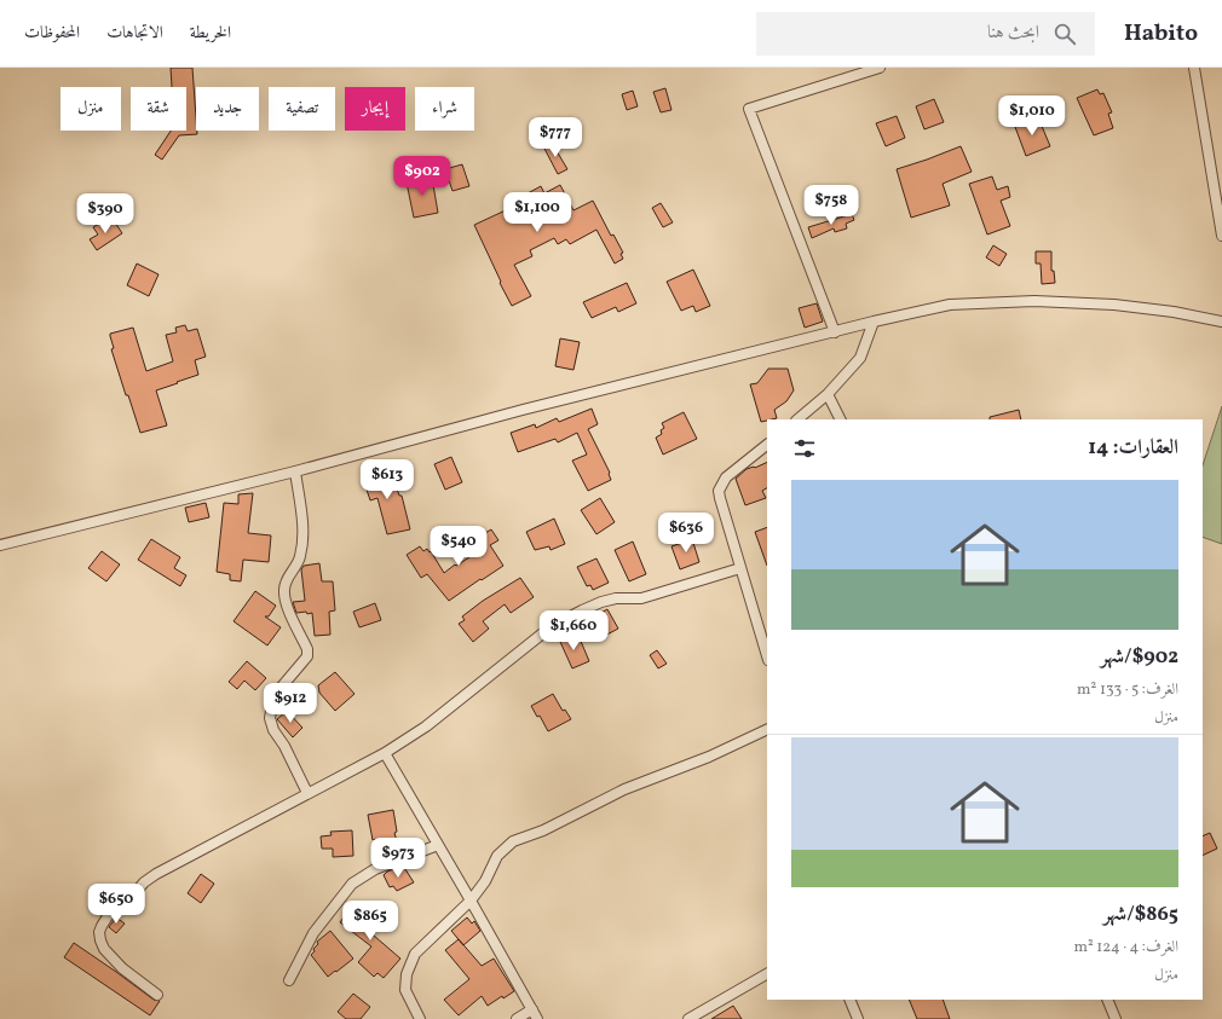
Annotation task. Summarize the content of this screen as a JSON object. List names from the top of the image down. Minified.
{"page":{"header":"Habito","search":"ابحث هنا","nav":["الخريطة","الاتجاهات","المحفوظات"],"chip":["شراء","إيجار","تصفية","جديد","شقة","منزل"],"price":["$1,010","$777","$902","$758","$1,100","$390","$613","$636","$540","$1,660","$912","$973","$650","$865"],"heading":"العقارات: 14","list":[{"name":"$902/شهر","note":"الغرف: 5 · 133 m² · منزل"},{"name":"$865/شهر","note":"الغرف: 4 · 124 m² · منزل"}]}}
